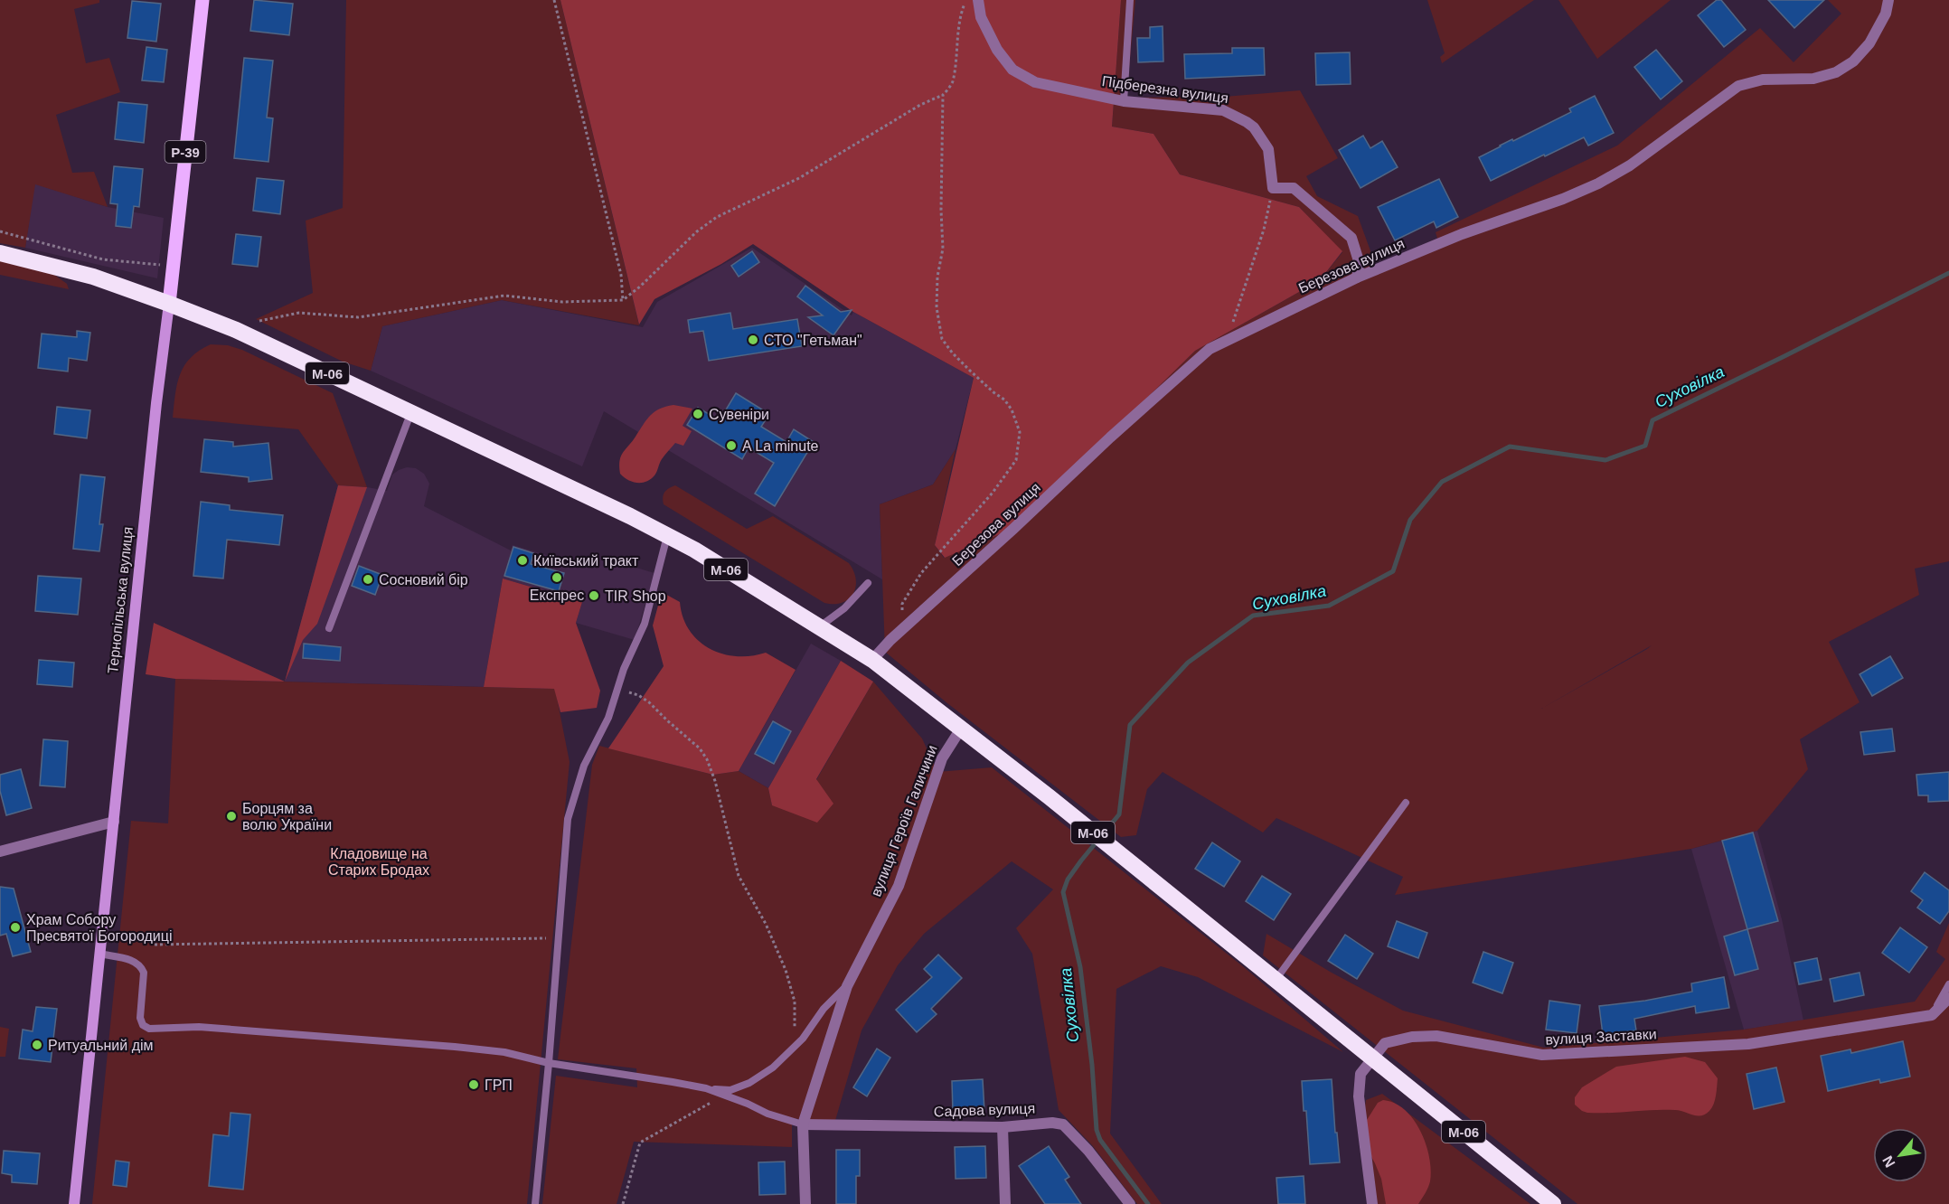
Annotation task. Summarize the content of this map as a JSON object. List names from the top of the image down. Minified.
{"streets":{"highway":["М-06"],"main road":["Р-39","Тернопільська вулиця"],"street":["Підберезна вулиця","Березова вулиця","вулиця Героїв Галичини","вулиця Заставки","Садова вулиця"]},"crossings":[["Березова вулиця","М-06"],["М-06","Тернопільська вулиця"],["М-06","вулиця Героїв Галичини"],["М-06","вулиця Заставки"],["вулиця Героїв Галичини","Садова вулиця"]],"water":["Суховілка"],"parks":["Кладовище на Старих Бродах"],"places":["СТО \"Гетьман\"","Сувеніри","A La minute","Київський тракт","Експрес","Сосновий бір","TIR Shop","Борцям за волю України","Храм Собору Пресвятої Богородиці","Ритуальний дім","ГРП"],"north":"bottom left"}
